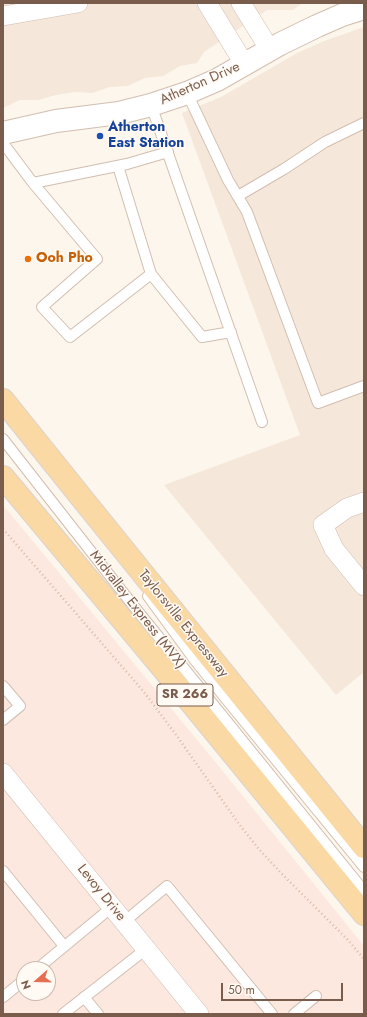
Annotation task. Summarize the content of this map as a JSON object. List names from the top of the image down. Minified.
{"streets":{"main road":["Taylorsville Expressway","SR 266"],"street":["Atherton Drive","Levoy Drive"],"lane":["Midvalley Express (MVX)"]},"crossings":[["Midvalley Express (MVX)","Taylorsville Expressway"]],"places":["Atherton East Station","Ooh Pho"],"scale_bar":"50 m","north":"left"}
